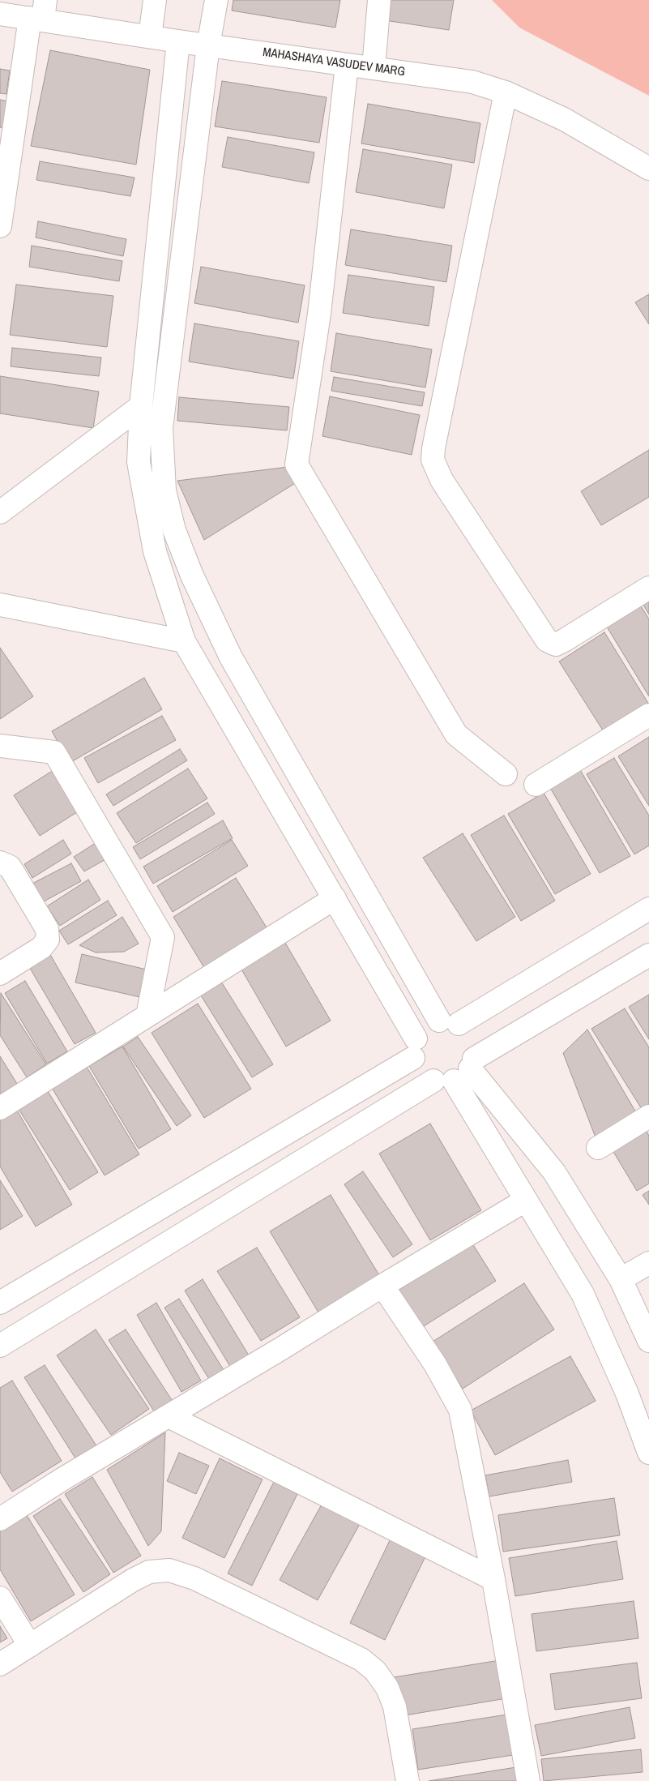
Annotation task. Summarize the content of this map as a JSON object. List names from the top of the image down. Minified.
{"streets":{"street":["MAHASHAYA VASUDEV MARG"]}}
